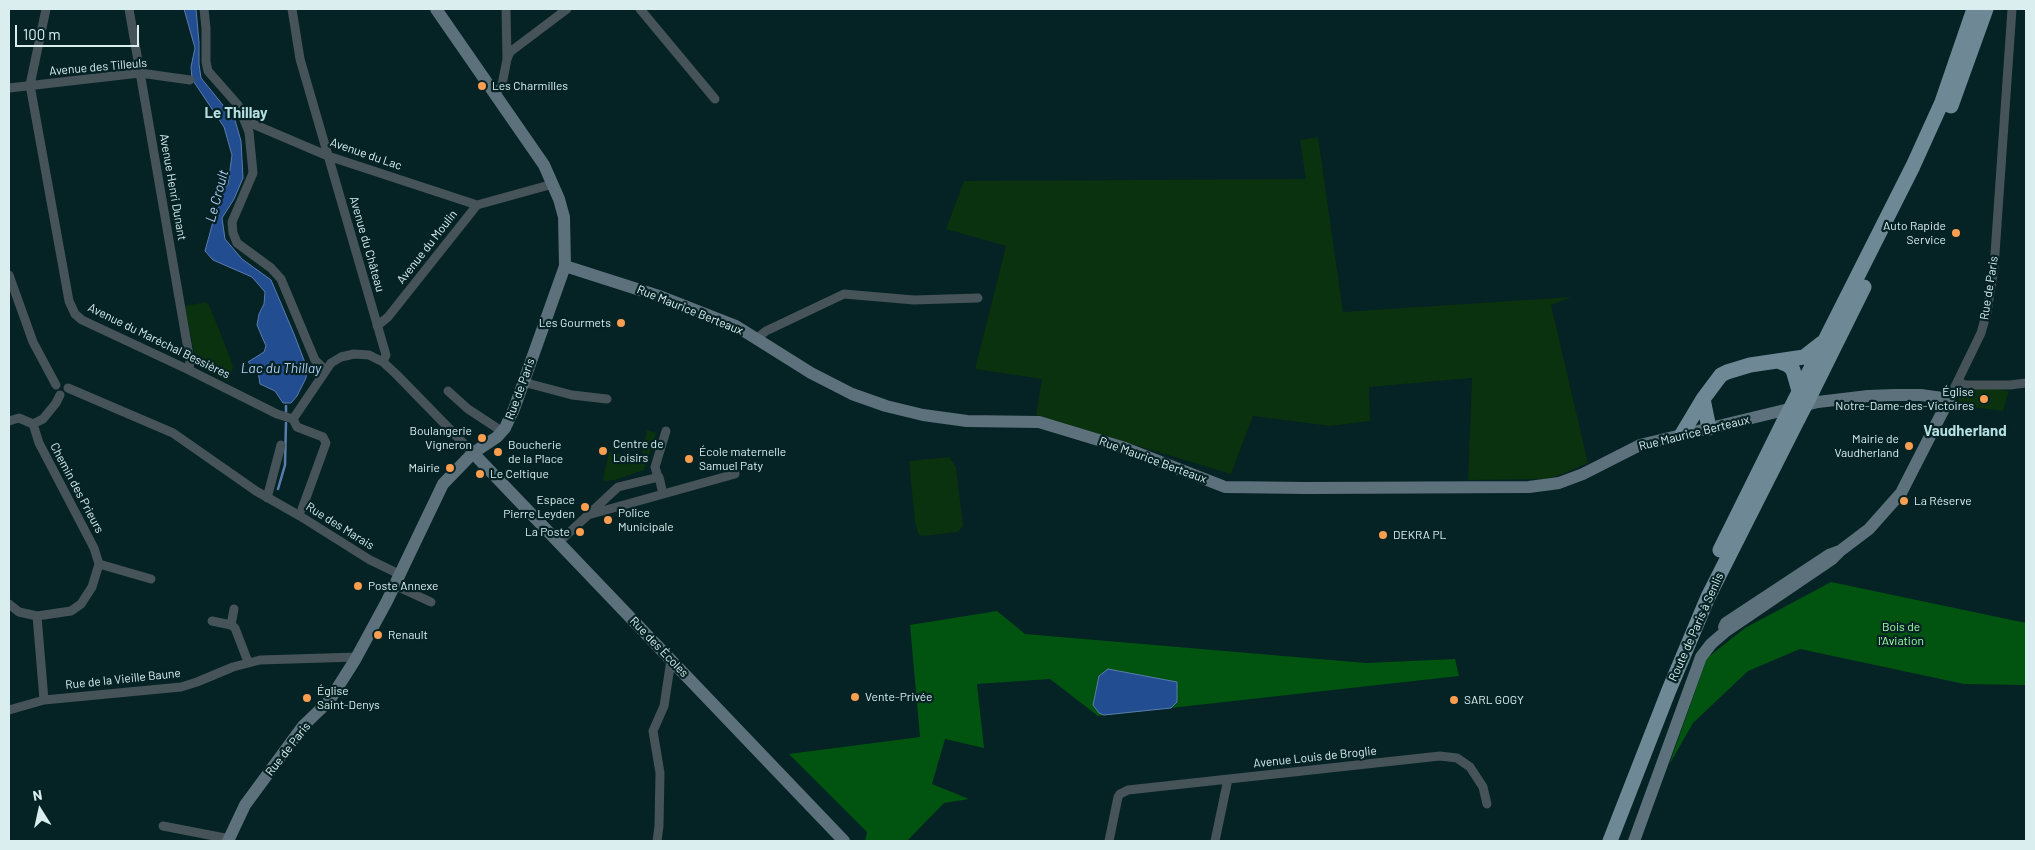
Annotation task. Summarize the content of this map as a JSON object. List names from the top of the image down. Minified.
{"streets":{"main road":["Route de Paris à Senlis"],"street":["Avenue des Tilleuls","Avenue du Lac","Avenue Henri Dunant","Avenue du Château","Avenue du Moulin","Rue de Paris","Rue Maurice Berteaux","Avenue du Maréchal Bessières","Chemin des Prieurs","Rue des Marais","Rue des Écoles","Rue de la Vieille Baune","Avenue Louis de Broglie"]},"crossings":[["Avenue des Tilleuls","Avenue Henri Dunant"],["Avenue des Tilleuls","Avenue du Maréchal Bessières"],["Avenue du Lac","Avenue du Château"],["Avenue du Lac","Avenue du Moulin"],["Avenue Henri Dunant","Avenue du Maréchal Bessières"],["Avenue du Château","Avenue du Moulin"],["Rue de Paris","Rue Maurice Berteaux"],["Rue de Paris","Rue des Marais"],["Rue de Paris","Rue des Écoles"],["Rue de Paris","Rue de la Vieille Baune"]],"districts":["Le Thillay","Vaudherland"],"water":["Le Croult","Lac du Thillay"],"parks":["Bois de l'Aviation"],"places":["Les Charmilles","Auto Rapide Service","Les Gourmets","Église Notre-Dame-des-Victoires","Boulangerie Vigneron","Mairie de Vaudherland","Centre de Loisirs","Boucherie de la Place","École maternelle Samuel Paty","Mairie","Le Celtique","La Réserve","Espace Pierre Leyden","Police Municipale","La Poste","DEKRA PL","Poste Annexe","Renault","Vente-Privée","Église Saint-Denys","SARL GOGY"],"scale_bar":"100 m","north":"top"}
